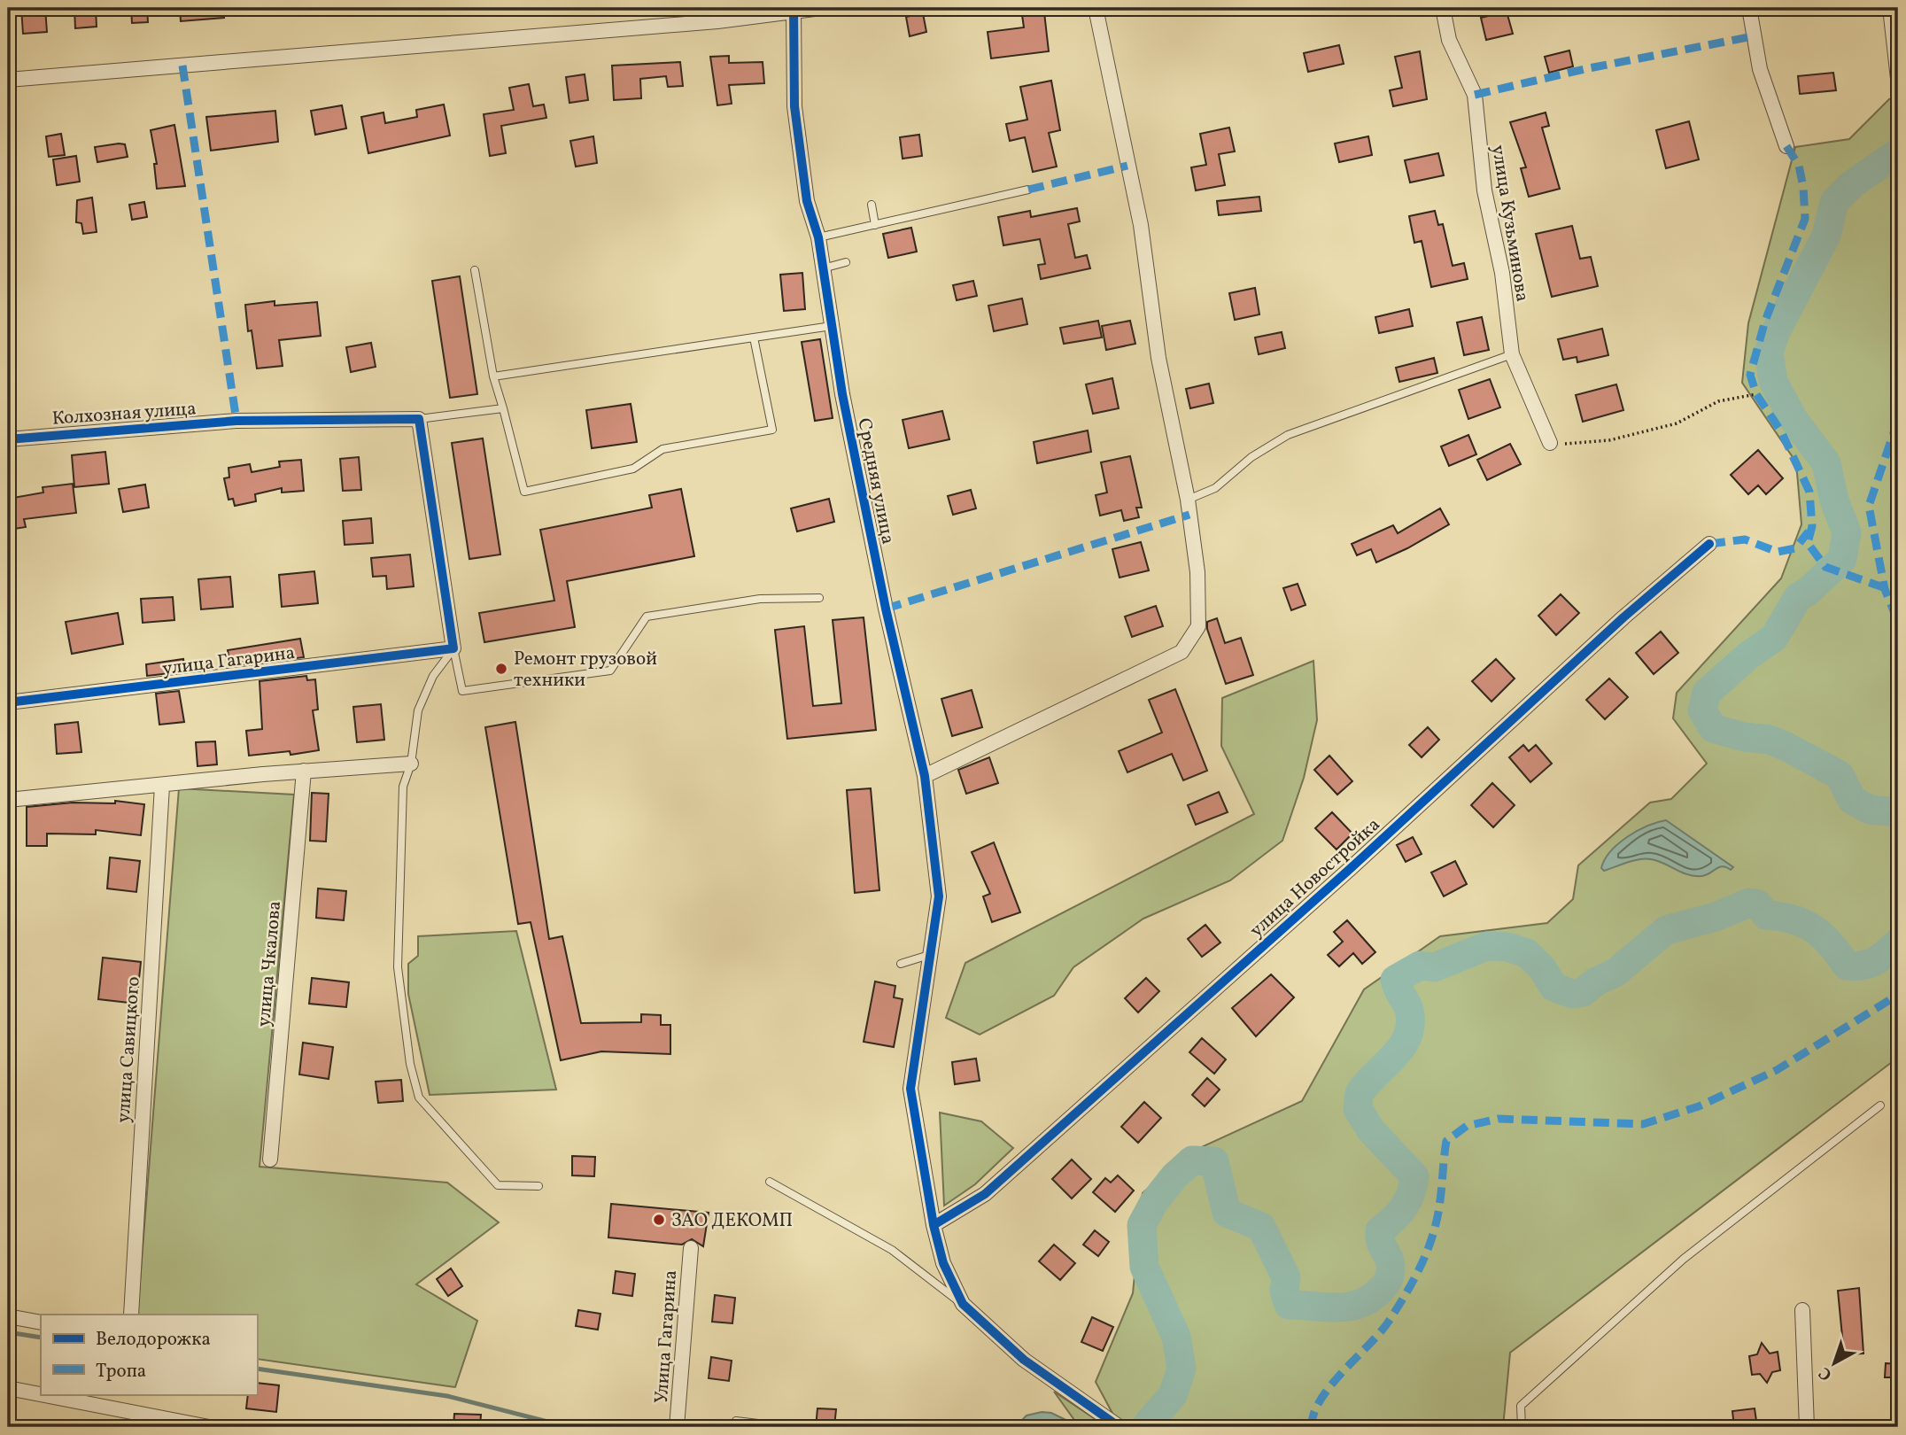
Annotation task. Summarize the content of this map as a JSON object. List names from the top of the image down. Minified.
{"streets":{"street":["улица Кузьминова","Колхозная улица","Средняя улица","улица Гагарина","улица Новостройка","улица Чкалова","улица Савицкого","Улица Гагарина"]},"crossings":[["Средняя улица","улица Новостройка"]],"places":["Ремонт грузовой техники","ЗАО ДЕКОМП"],"legend":["Велодорожка","Тропа"],"north":"bottom left"}
